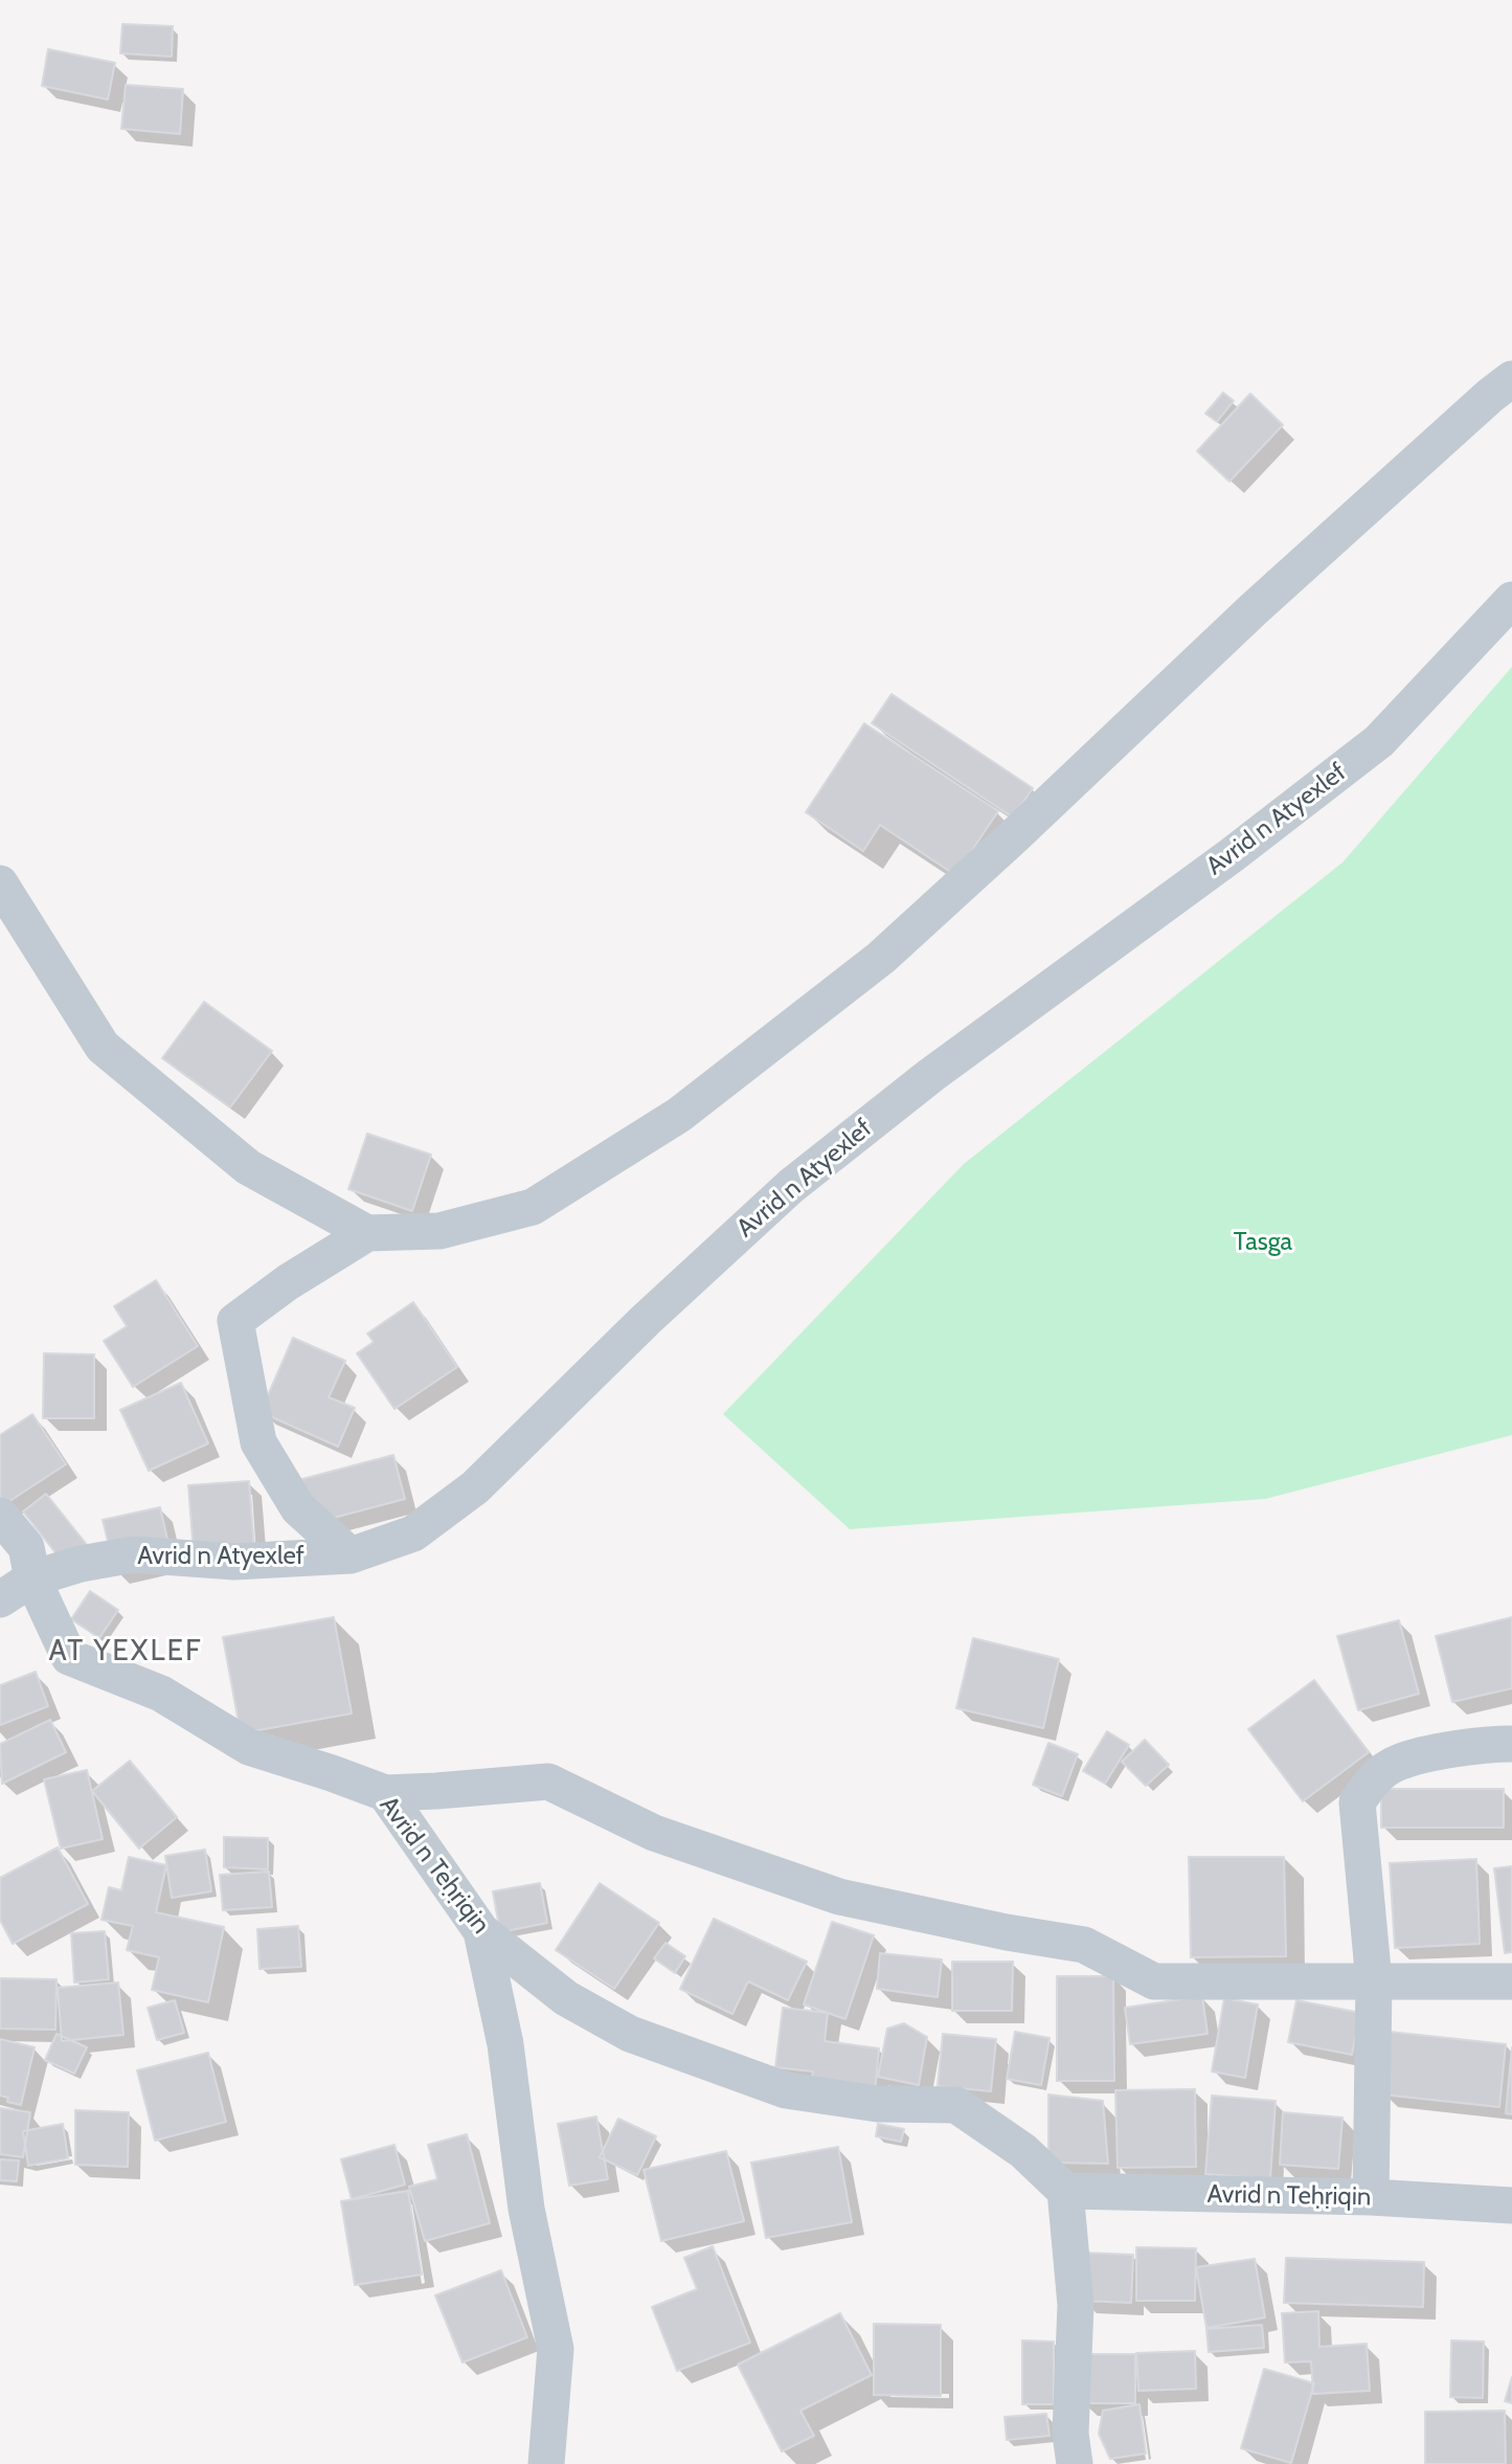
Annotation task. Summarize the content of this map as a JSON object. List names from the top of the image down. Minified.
{"streets":{"street":["Avrid n Atyexlef","Avrid n Teḥṛiqin"]},"crossings":[["Avrid n Atyexlef","Avrid n Teḥṛiqin"]],"districts":["AT YEXLEF"],"parks":["Tasga"]}
